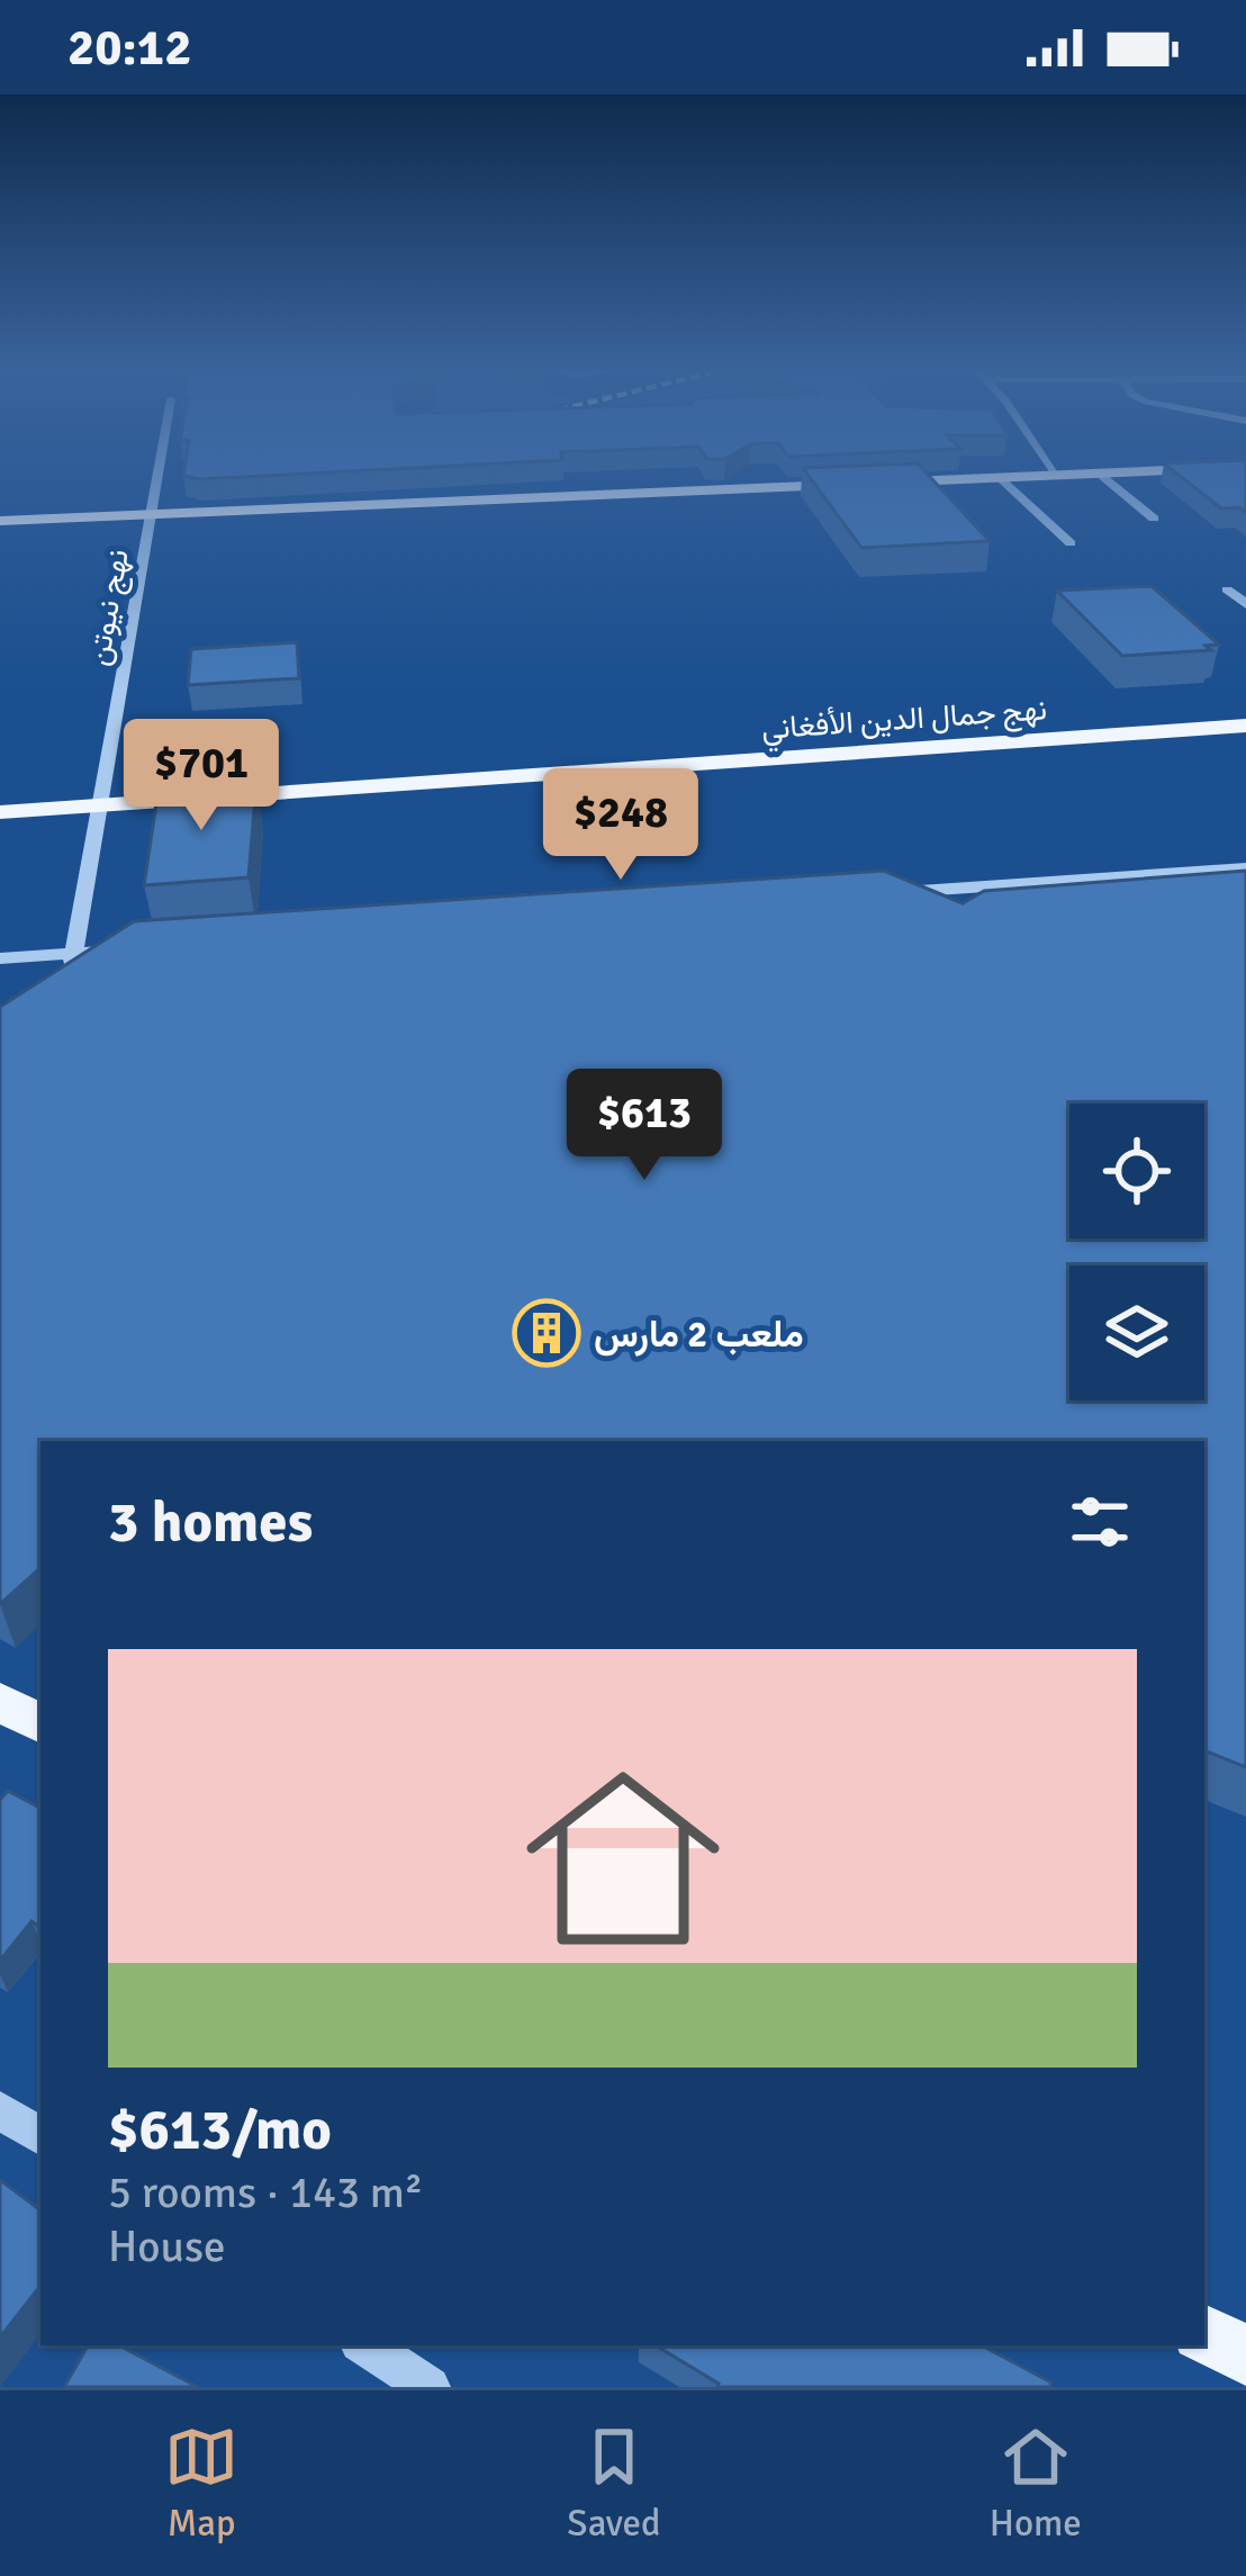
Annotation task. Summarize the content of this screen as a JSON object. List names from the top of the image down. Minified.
{"streets":{"main road":["نهج جمال الدين الأفغاني"],"street":["نهج نيوتن"]},"crossings":[["نهج نيوتن","نهج جمال الدين الأفغاني"]],"places":{"building":["ملعب 2 مارس"]},"page":{"status":"20:12","price":["$701","$248","$613"],"heading":"3 homes","list":[{"name":"$613/mo","note":"5 rooms · 143 m² · House"}],"tabs":["Map","Saved","Home"]}}
